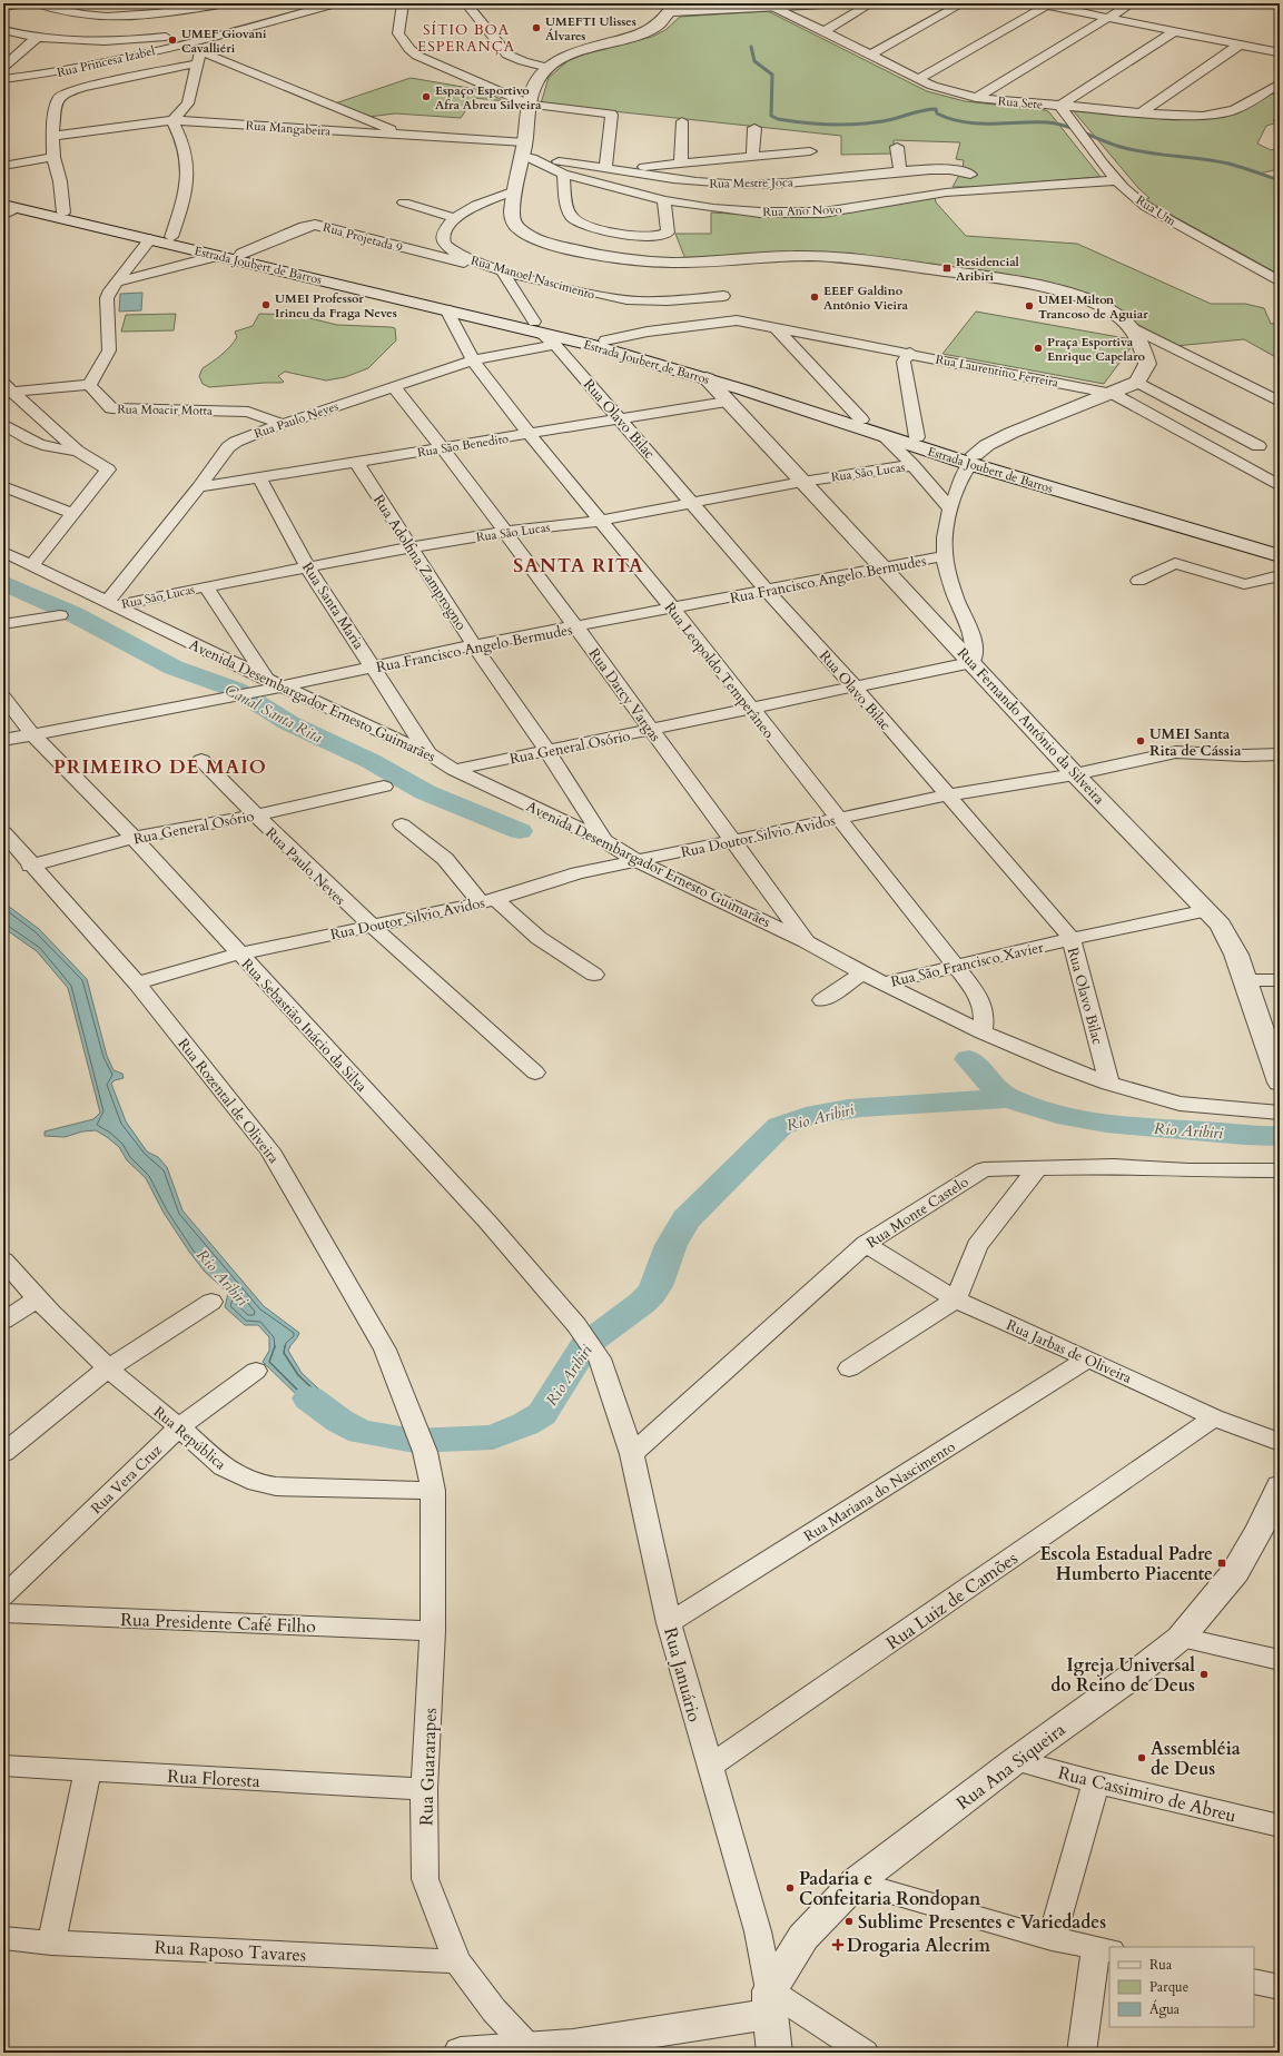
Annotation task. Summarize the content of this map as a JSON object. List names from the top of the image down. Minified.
{"streets":{"street":["Rua Princesa Izabel","Rua Sete","Rua Mangabeira","Rua Mestre Joca","Rua Ano Novo","Rua Um","Rua Projetada 9","Estrada Joubert de Barros","Rua Manoel Nascimento","Rua Laurentino Ferreira","Rua Moacir Motta","Rua Olavo Bilac","Rua Paulo Neves","Rua São Benedito","Rua São Lucas","Rua Adolfina Zamprogno","Rua Francisco Angelo Bermudes","Rua Santa Maria","Rua Leopoldo Temperâneo","Rua Darcy Vargas","Avenida Desembargador Ernesto Guimarães","Rua Fernando Antônio da Silveira","Rua General Osório","Rua Doutor Silvio Avidos","Rua São Francisco Xavier","Rua Sebastião Inácio da Silva","Rua Rozental de Oliveira","Rua Monte Castelo","Rua Jarbas de Oliveira","Rua República","Rua Vera Cruz","Rua Mariana do Nascimento","Rua Luiz de Camões","Rua Presidente Café Filho","Rua Januário","Rua Ana Siqueira","Rua Guararapes","Rua Floresta","Rua Cassimiro de Abreu","Rua Raposo Tavares"]},"crossings":[["Rua Sete","Rua Um"],["Rua Mangabeira","Rua Mestre Joca"],["Rua Mangabeira","Rua Ano Novo"],["Rua Mestre Joca","Rua Ano Novo"],["Rua Ano Novo","Rua Um"],["Rua Projetada 9","Estrada Joubert de Barros"],["Rua Projetada 9","Rua Manoel Nascimento"],["Estrada Joubert de Barros","Rua Olavo Bilac"],["Estrada Joubert de Barros","Rua Leopoldo Temperâneo"],["Estrada Joubert de Barros","Rua Fernando Antônio da Silveira"],["Rua Manoel Nascimento","Rua Olavo Bilac"],["Rua Moacir Motta","Rua Paulo Neves"],["Rua Olavo Bilac","Rua Paulo Neves"],["Rua Olavo Bilac","Rua São Benedito"],["Rua Olavo Bilac","Rua São Lucas"],["Rua Olavo Bilac","Rua Francisco Angelo Bermudes"],["Rua Olavo Bilac","Avenida Desembargador Ernesto Guimarães"],["Rua Olavo Bilac","Rua General Osório"],["Rua Olavo Bilac","Rua Doutor Silvio Avidos"],["Rua Olavo Bilac","Rua São Francisco Xavier"],["Rua Paulo Neves","Rua São Benedito"],["Rua Paulo Neves","Rua São Lucas"],["Rua Paulo Neves","Rua Leopoldo Temperâneo"],["Rua Paulo Neves","Rua Darcy Vargas"],["Rua Paulo Neves","Avenida Desembargador Ernesto Guimarães"],["Rua Paulo Neves","Rua General Osório"],["Rua Paulo Neves","Rua Doutor Silvio Avidos"],["Rua São Benedito","Rua Adolfina Zamprogno"],["Rua São Benedito","Rua Santa Maria"],["Rua São Benedito","Rua Leopoldo Temperâneo"],["Rua São Benedito","Rua Darcy Vargas"],["Rua São Benedito","Rua Fernando Antônio da Silveira"],["Rua São Lucas","Rua Adolfina Zamprogno"],["Rua São Lucas","Rua Santa Maria"],["Rua São Lucas","Rua Leopoldo Temperâneo"],["Rua São Lucas","Rua Darcy Vargas"],["Rua São Lucas","Avenida Desembargador Ernesto Guimarães"],["Rua São Lucas","Rua Fernando Antônio da Silveira"],["Rua Adolfina Zamprogno","Rua Francisco Angelo Bermudes"],["Rua Adolfina Zamprogno","Avenida Desembargador Ernesto Guimarães"],["Rua Adolfina Zamprogno","Rua General Osório"],["Rua Francisco Angelo Bermudes","Rua Santa Maria"],["Rua Francisco Angelo Bermudes","Rua Leopoldo Temperâneo"],["Rua Francisco Angelo Bermudes","Rua Darcy Vargas"],["Rua Francisco Angelo Bermudes","Avenida Desembargador Ernesto Guimarães"],["Rua Francisco Angelo Bermudes","Rua Fernando Antônio da Silveira"],["Rua Francisco Angelo Bermudes","Rua Sebastião Inácio da Silva"],["Rua Santa Maria","Avenida Desembargador Ernesto Guimarães"],["Rua Leopoldo Temperâneo","Avenida Desembargador Ernesto Guimarães"],["Rua Leopoldo Temperâneo","Rua General Osório"],["Rua Leopoldo Temperâneo","Rua Doutor Silvio Avidos"],["Rua Leopoldo Temperâneo","Rua São Francisco Xavier"],["Rua Darcy Vargas","Avenida Desembargador Ernesto Guimarães"],["Rua Darcy Vargas","Rua General Osório"],["Rua Darcy Vargas","Rua Doutor Silvio Avidos"],["Avenida Desembargador Ernesto Guimarães","Rua General Osório"],["Avenida Desembargador Ernesto Guimarães","Rua Doutor Silvio Avidos"],["Avenida Desembargador Ernesto Guimarães","Rua São Francisco Xavier"],["Rua Fernando Antônio da Silveira","Rua General Osório"],["Rua Fernando Antônio da Silveira","Rua Doutor Silvio Avidos"],["Rua Fernando Antônio da Silveira","Rua São Francisco Xavier"],["Rua General Osório","Rua Sebastião Inácio da Silva"],["Rua General Osório","Rua Rozental de Oliveira"],["Rua Doutor Silvio Avidos","Rua Sebastião Inácio da Silva"],["Rua Doutor Silvio Avidos","Rua Rozental de Oliveira"],["Rua Sebastião Inácio da Silva","Rua Januário"],["Rua Rozental de Oliveira","Rua Guararapes"],["Rua Monte Castelo","Rua Jarbas de Oliveira"],["Rua Monte Castelo","Rua Januário"],["Rua Jarbas de Oliveira","Rua Mariana do Nascimento"],["Rua Jarbas de Oliveira","Rua Luiz de Camões"],["Rua República","Rua Vera Cruz"],["Rua República","Rua Guararapes"],["Rua Mariana do Nascimento","Rua Januário"],["Rua Luiz de Camões","Rua Januário"],["Rua Presidente Café Filho","Rua Guararapes"],["Rua Januário","Rua Ana Siqueira"],["Rua Ana Siqueira","Rua Cassimiro de Abreu"],["Rua Guararapes","Rua Floresta"],["Rua Guararapes","Rua Raposo Tavares"]],"districts":["SÍTIO BOA ESPERANÇA","SANTA RITA","PRIMEIRO DE MAIO"],"water":["Canal Santa Rita","Rio Aribiri"],"places":{"other":["UMEFTI Ulisses Álvares","UMEF Giovani Cavalliéri","Espaço Esportivo Afra Abreu Silveira","EEEF Galdino Antônio Vieira","UMEI Professor Irineu da Fraga Neves","UMEI Milton Trancoso de Aguiar","Praça Esportiva Enrique Capelaro","UMEI Santa Rita de Cássia","Igreja Universal do Reino de Deus","Assembléia de Deus","Padaria e Confeitaria Rondopan","Sublime Presentes e Variedades"],"transit":["Residencial Aribiri","Escola Estadual Padre Humberto Piacente"],"health":["Drogaria Alecrim"]},"legend":["Rua","Parque","Água"]}
